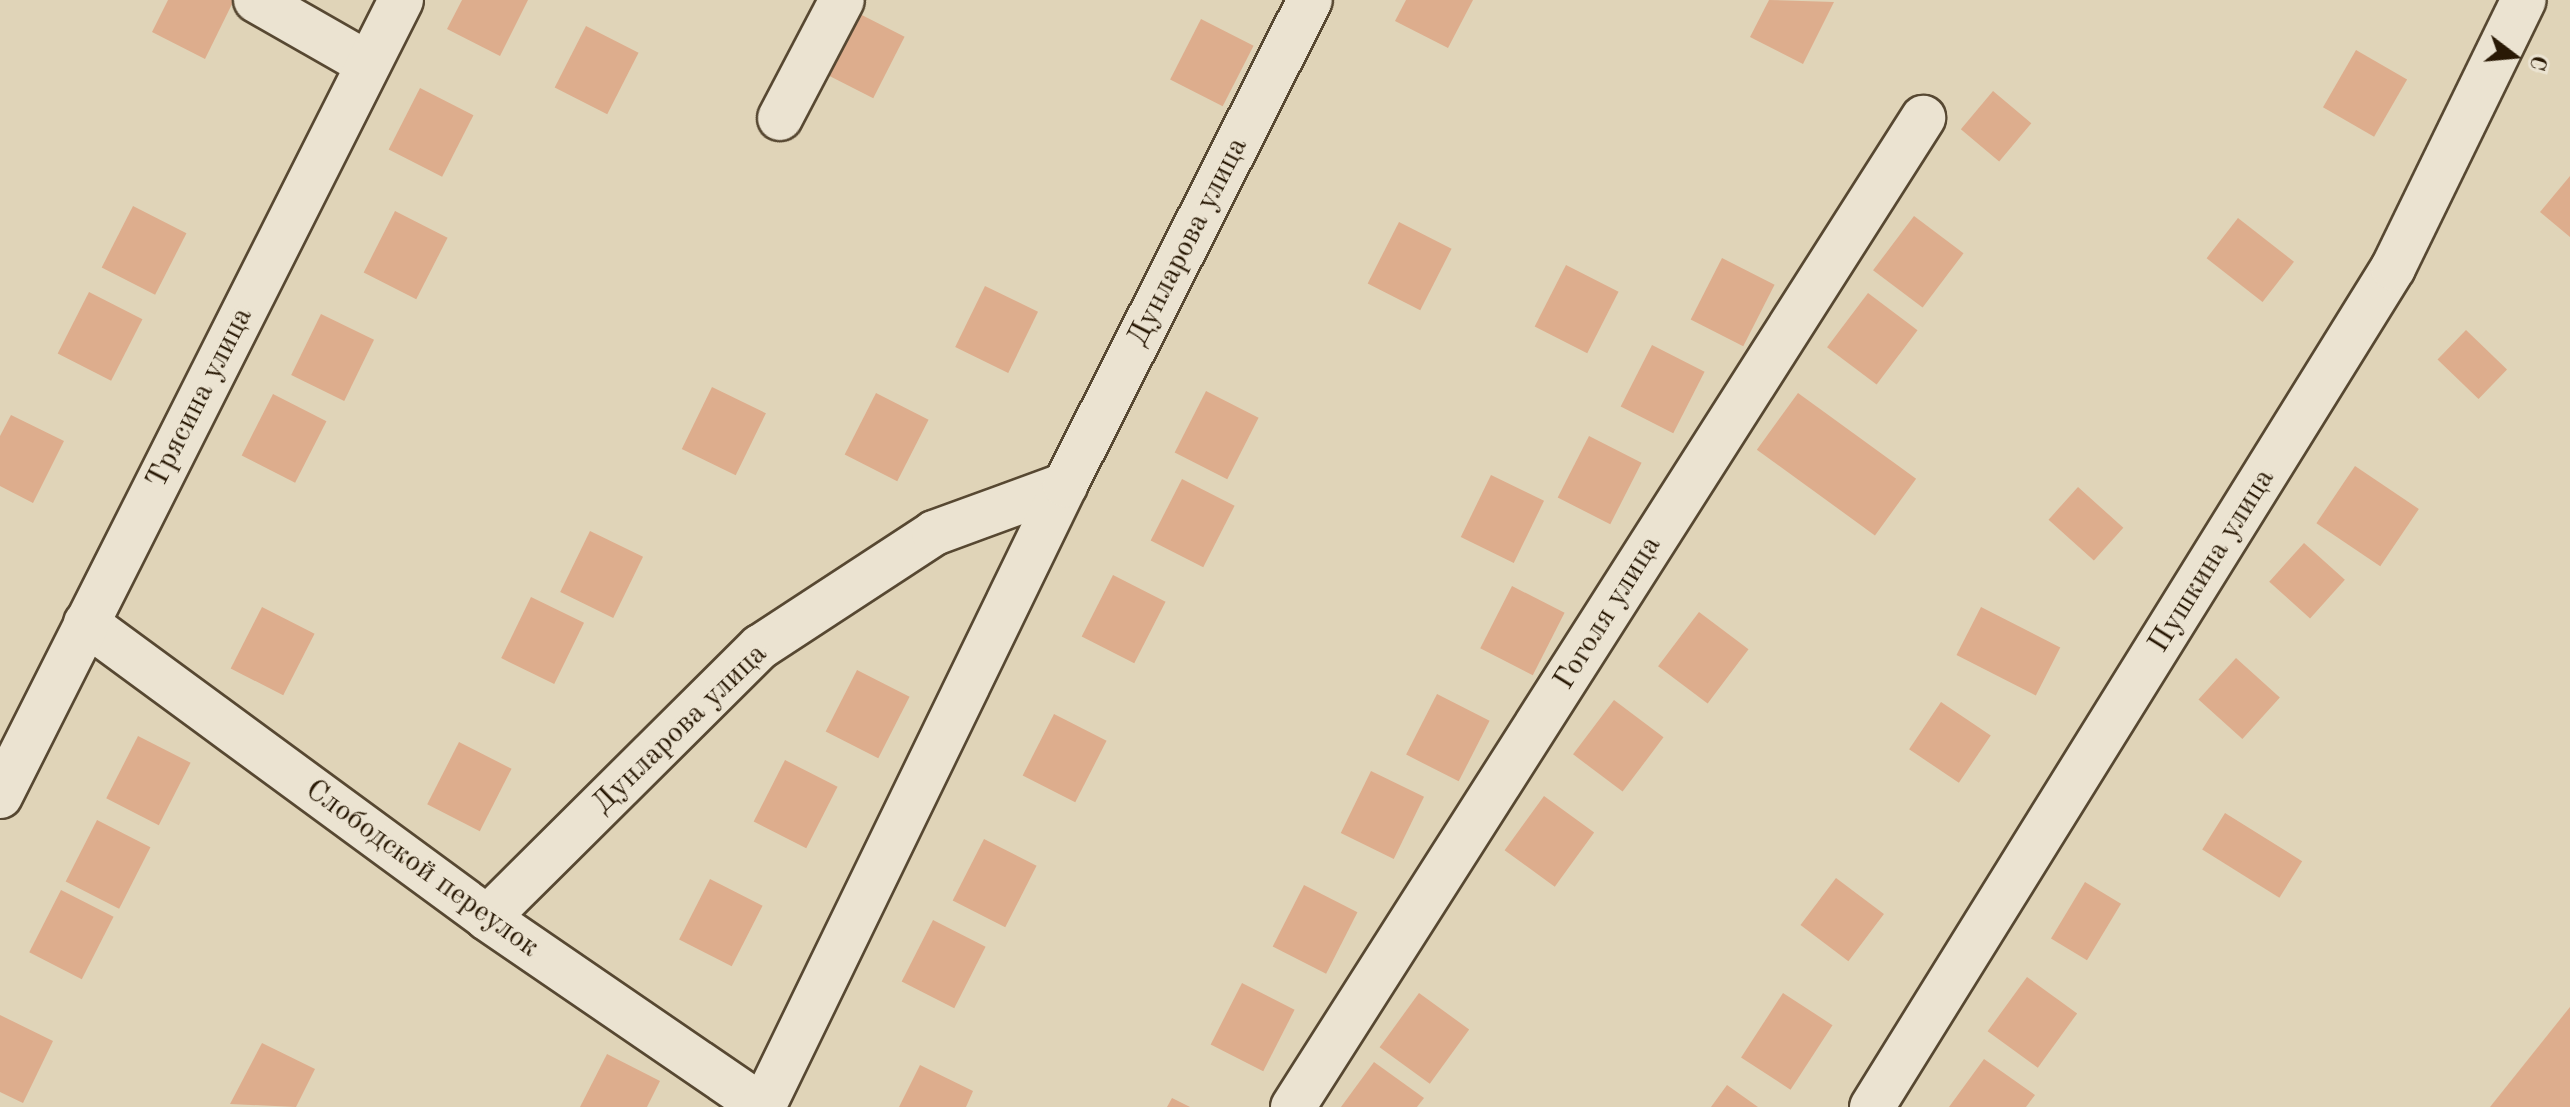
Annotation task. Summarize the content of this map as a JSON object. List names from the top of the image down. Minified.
{"streets":{"street":["Дунларова улица","Трясина улица","Пушкина улица","Гоголя улица","Слободской переулок"]},"crossings":[["Дунларова улица","Слободской переулок"],["Трясина улица","Слободской переулок"]],"north":"right"}
